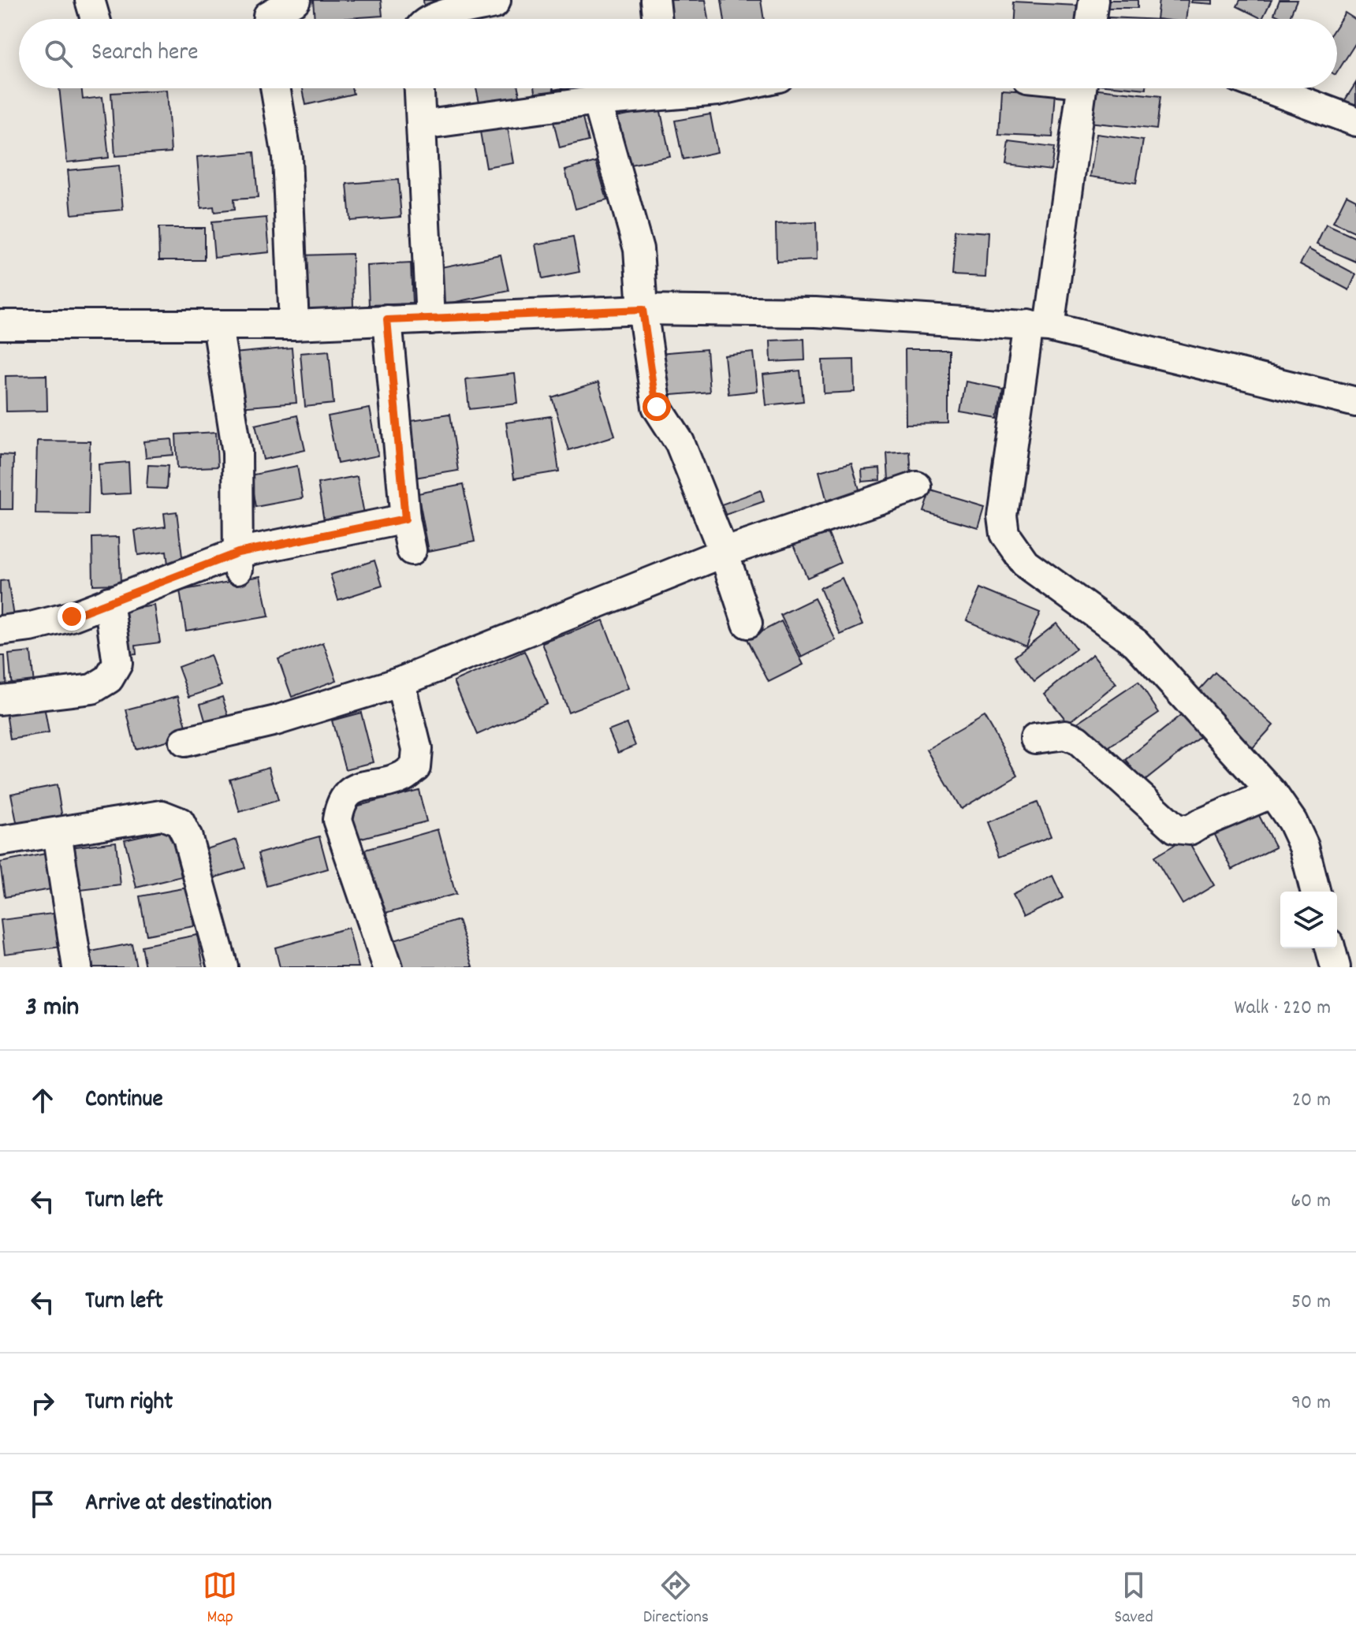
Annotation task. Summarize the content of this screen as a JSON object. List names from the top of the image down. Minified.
{"page":{"search":"Search here","heading":["3 min","Walk · 220 m"],"list":[["Continue","20 m"],["Turn left","60 m"],["Turn left","50 m"],["Turn right","90 m"],"Arrive at destination"],"nav":["Map","Directions","Saved"]}}
